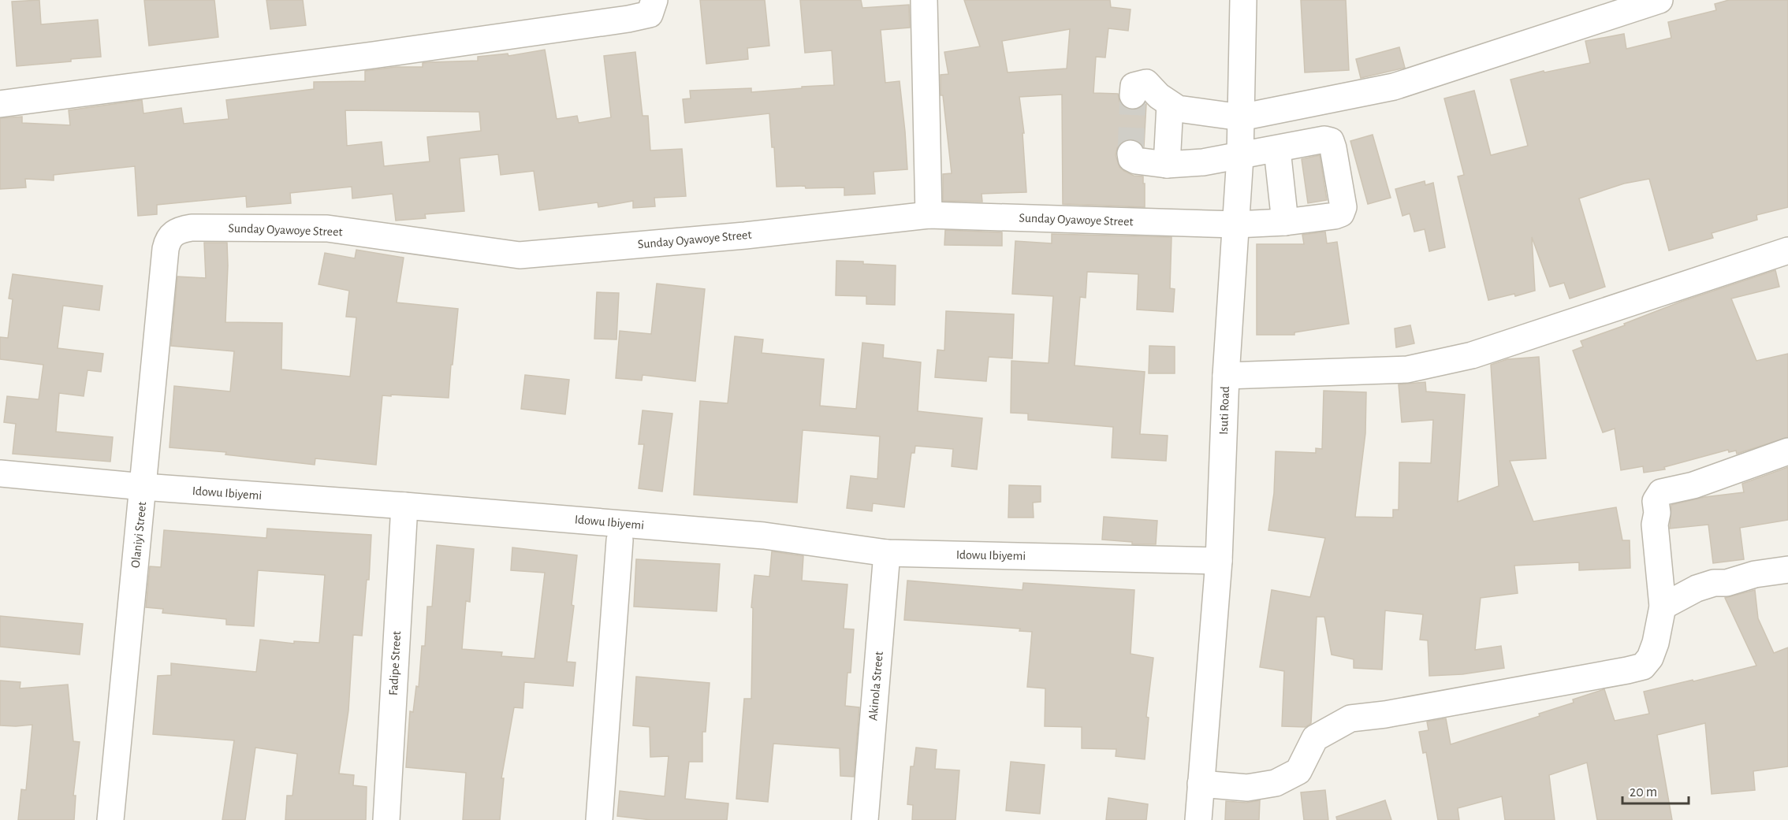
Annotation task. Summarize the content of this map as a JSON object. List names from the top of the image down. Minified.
{"streets":{"street":["Sunday Oyawoye Street","Isuti Road","Idowu Ibiyemi","Olaniyi Street","Fadipe Street","Akinola Street"]},"crossings":[["Sunday Oyawoye Street","Isuti Road"],["Sunday Oyawoye Street","Olaniyi Street"],["Isuti Road","Idowu Ibiyemi"],["Idowu Ibiyemi","Olaniyi Street"],["Idowu Ibiyemi","Fadipe Street"],["Idowu Ibiyemi","Akinola Street"]],"scale_bar":"20 m"}
